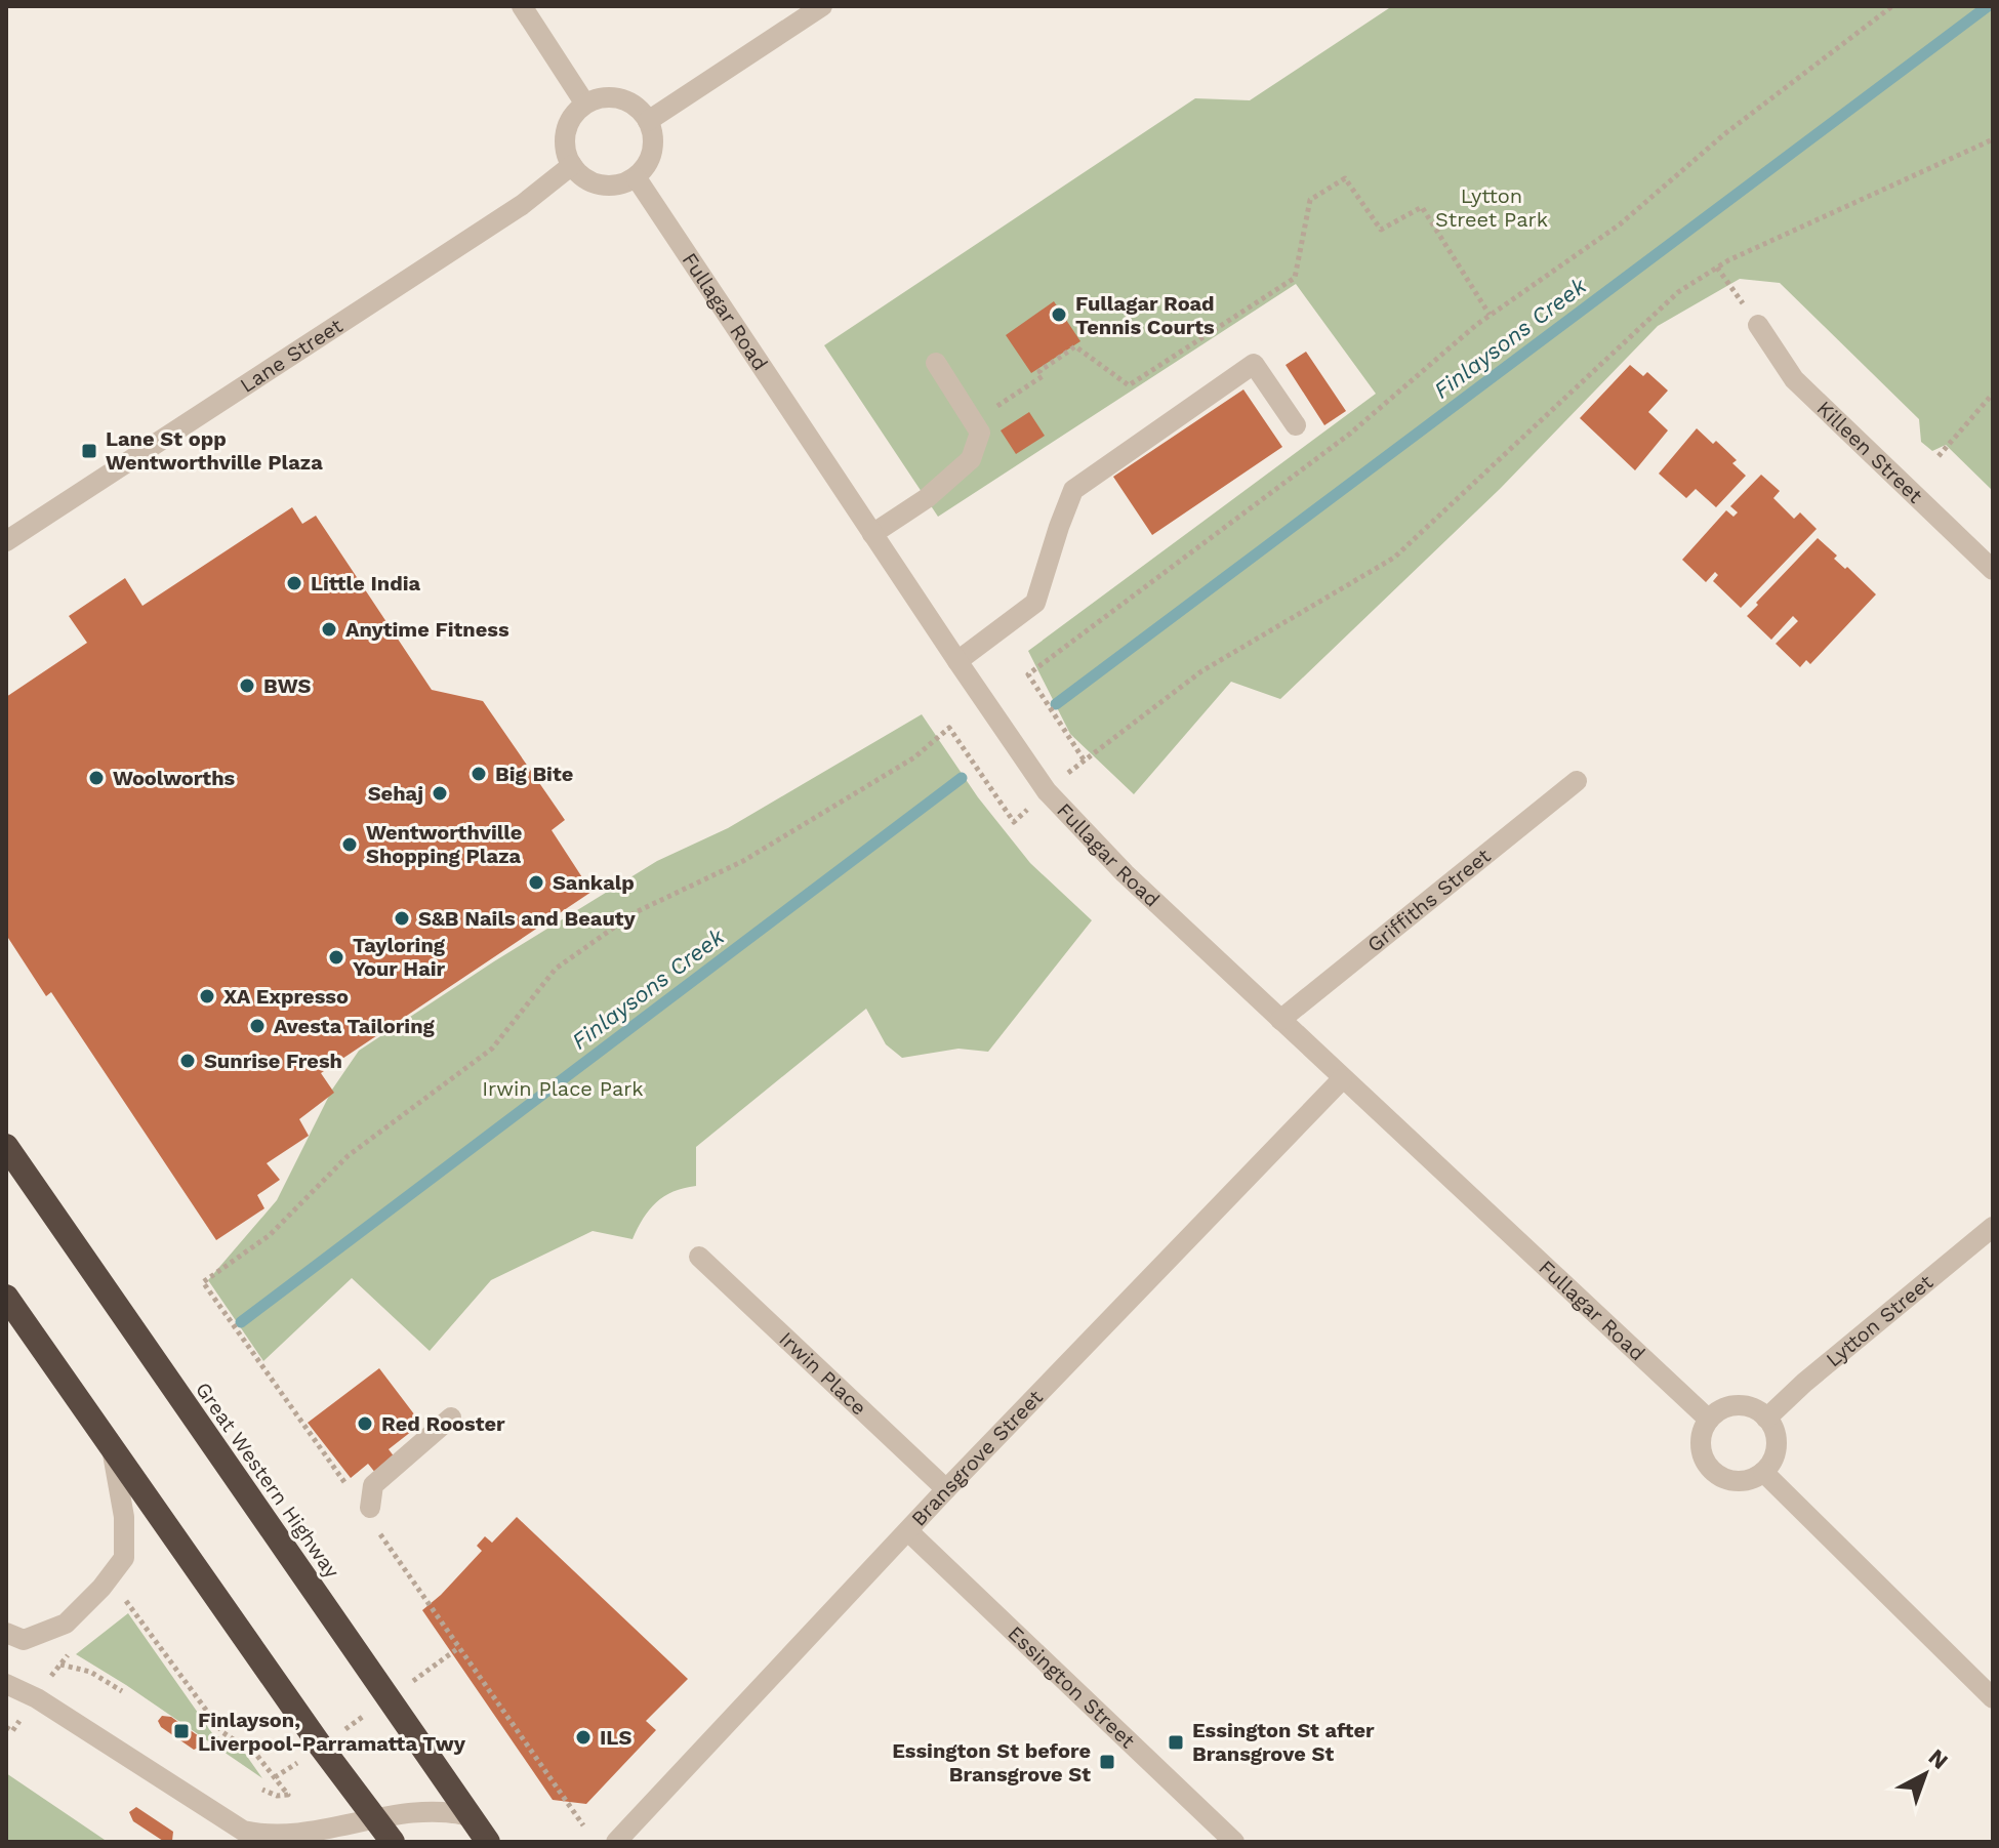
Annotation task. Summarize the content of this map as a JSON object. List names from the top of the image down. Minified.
{"streets":{"highway":["Great Western Highway"],"street":["Fullagar Road","Lane Street","Killeen Street","Griffiths Street","Lytton Street","Irwin Place","Bransgrove Street","Essington Street"]},"crossings":[["Fullagar Road","Lane Street"],["Fullagar Road","Griffiths Street"],["Fullagar Road","Lytton Street"],["Fullagar Road","Bransgrove Street"],["Irwin Place","Bransgrove Street"],["Bransgrove Street","Essington Street"]],"water":["Finlaysons Creek"],"parks":["Lytton Street Park","Irwin Place Park"],"places":{"other":["Fullagar Road Tennis Courts","Little India","Anytime Fitness","BWS","Big Bite","Woolworths","Sehaj","Wentworthville Shopping Plaza","Sankalp","S&B Nails and Beauty","Tayloring Your Hair","XA Expresso","Avesta Tailoring","Sunrise Fresh","Red Rooster","ILS"],"transit":["Lane St opp Wentworthville Plaza","Finlayson, Liverpool-Parramatta Twy","Essington St after Bransgrove St","Essington St before Bransgrove St"]},"north":"top right"}
